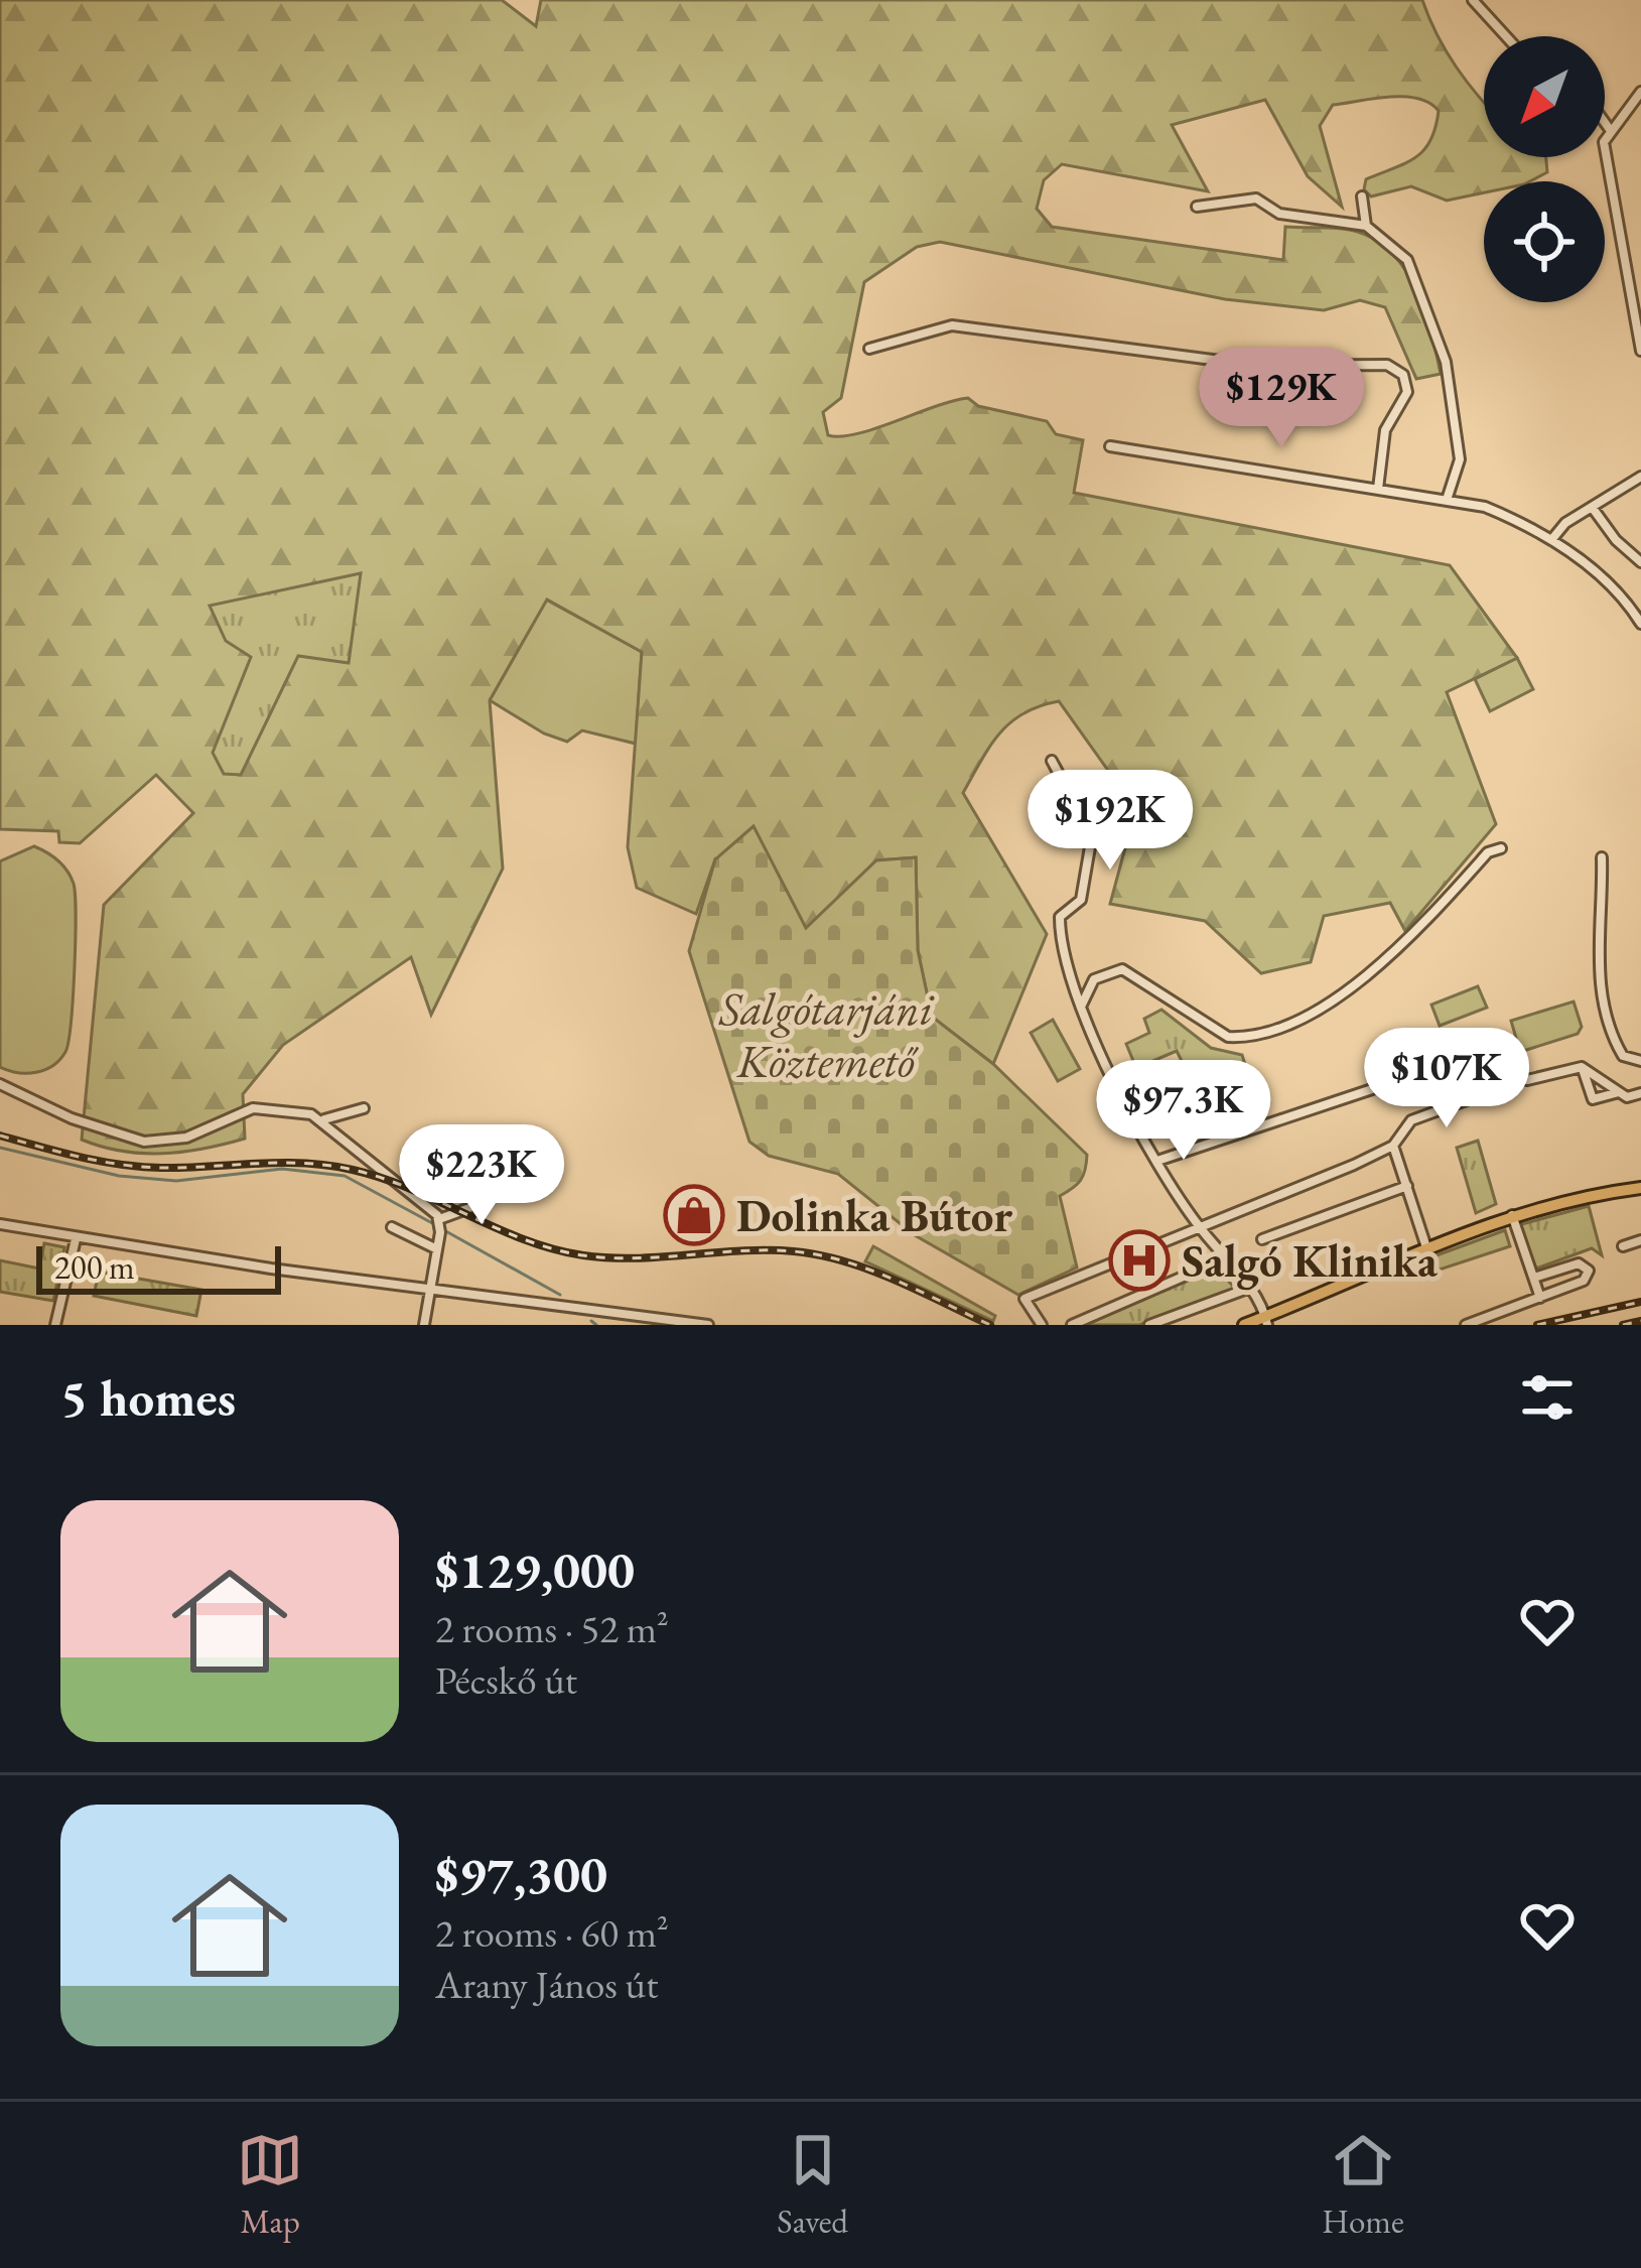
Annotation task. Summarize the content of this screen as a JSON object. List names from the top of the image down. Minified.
{"parks":["Salgótarjáni Köztemető"],"places":{"shop":["Dolinka Bútor"],"hospital":["Salgó Klinika"]},"scale_bar":"200 m","north":"bottom left","page":{"price":["$129K","$192K","$107K","$97.3K","$223K"],"scale":"200 m","heading":"5 homes","list":[{"name":"$129,000","note":"2 rooms · 52 m² · Pécskő út"},{"name":"$97,300","note":"2 rooms · 60 m² · Arany János út"}],"tabs":["Map","Saved","Home"]}}
